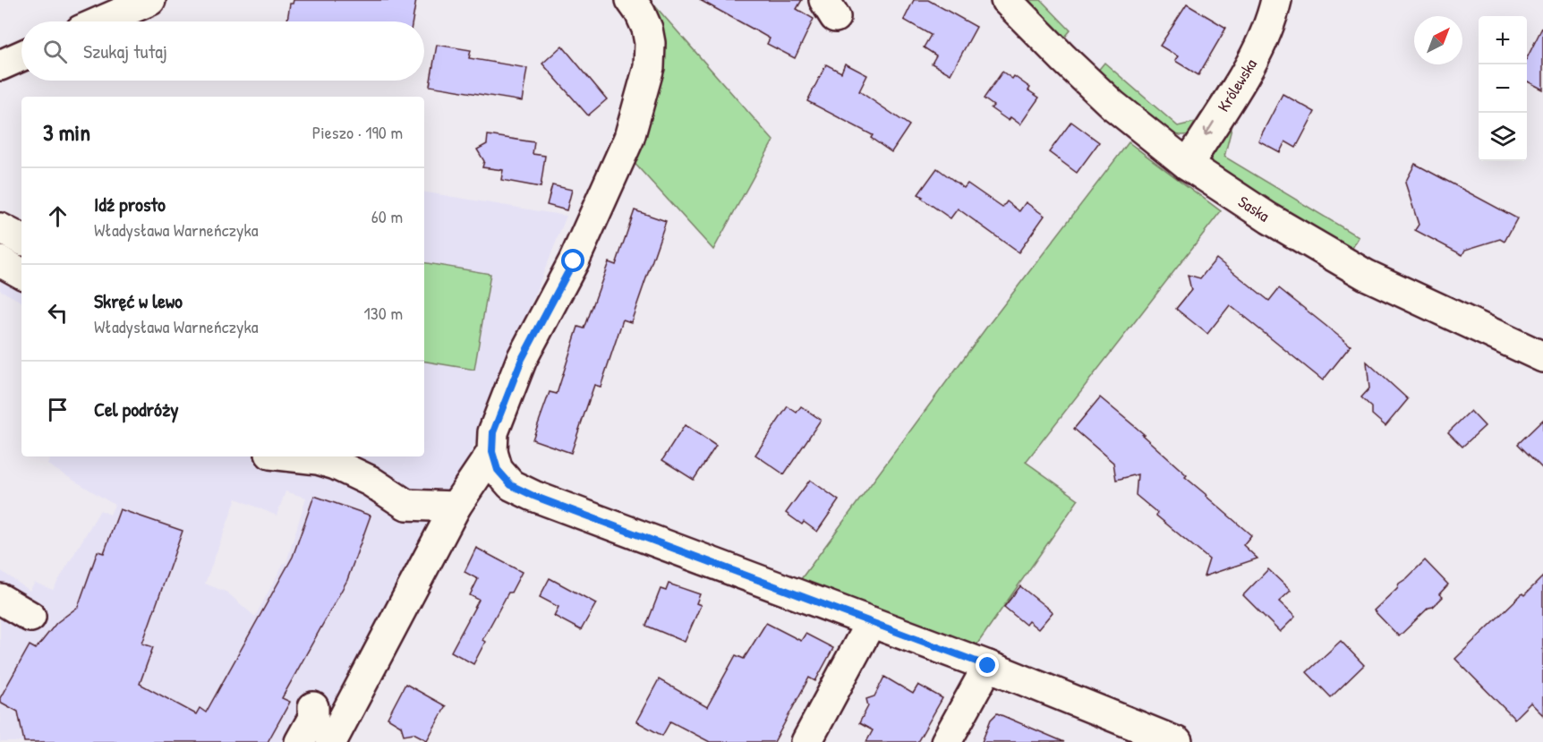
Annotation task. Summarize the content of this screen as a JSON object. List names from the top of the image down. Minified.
{"streets":{"street":["Królewska","Saska"]},"crossings":[["Królewska","Saska"]],"one_way":["Królewska"],"north":"top right","page":{"map_buttons":["+","−"],"search":"Szukaj tutaj","heading":["3 min","Pieszo · 190 m"],"list":[["Idź prosto","Władysława Warneńczyka","60 m"],["Skręć w lewo","Władysława Warneńczyka","130 m"],"Cel podróży"]}}
